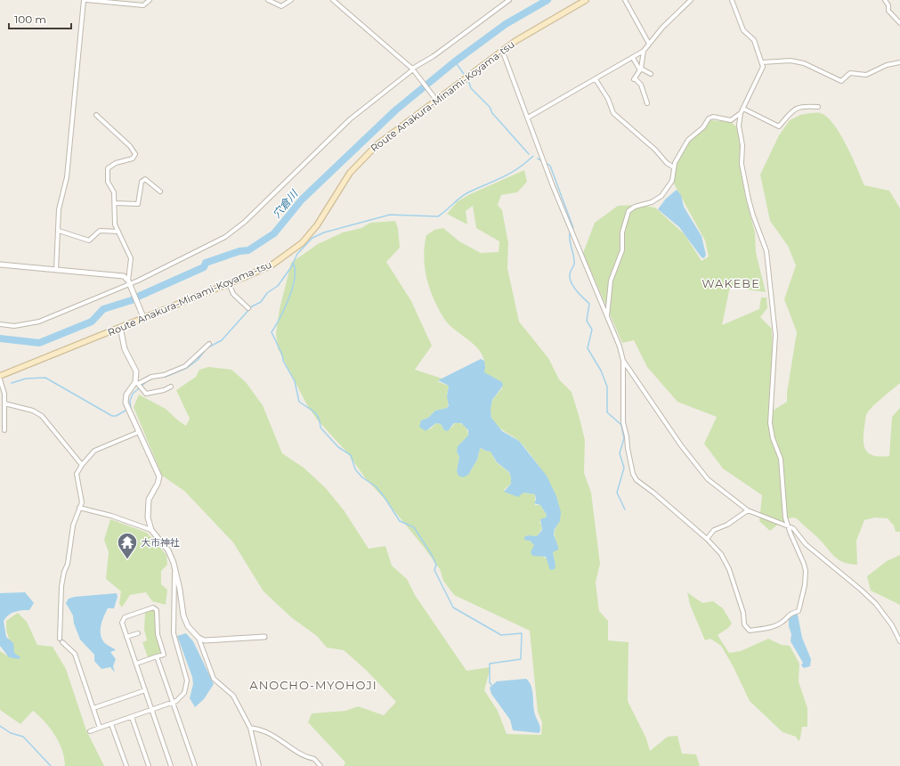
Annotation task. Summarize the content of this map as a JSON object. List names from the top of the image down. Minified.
{"streets":{"main road":["Route Anakura-Minami-Koyama-tsu"]},"districts":["WAKEBE","ANOCHO-MYOHOJI"],"water":["穴倉川"],"places":{"temple":["大市神社"]},"scale_bar":"100 m"}
